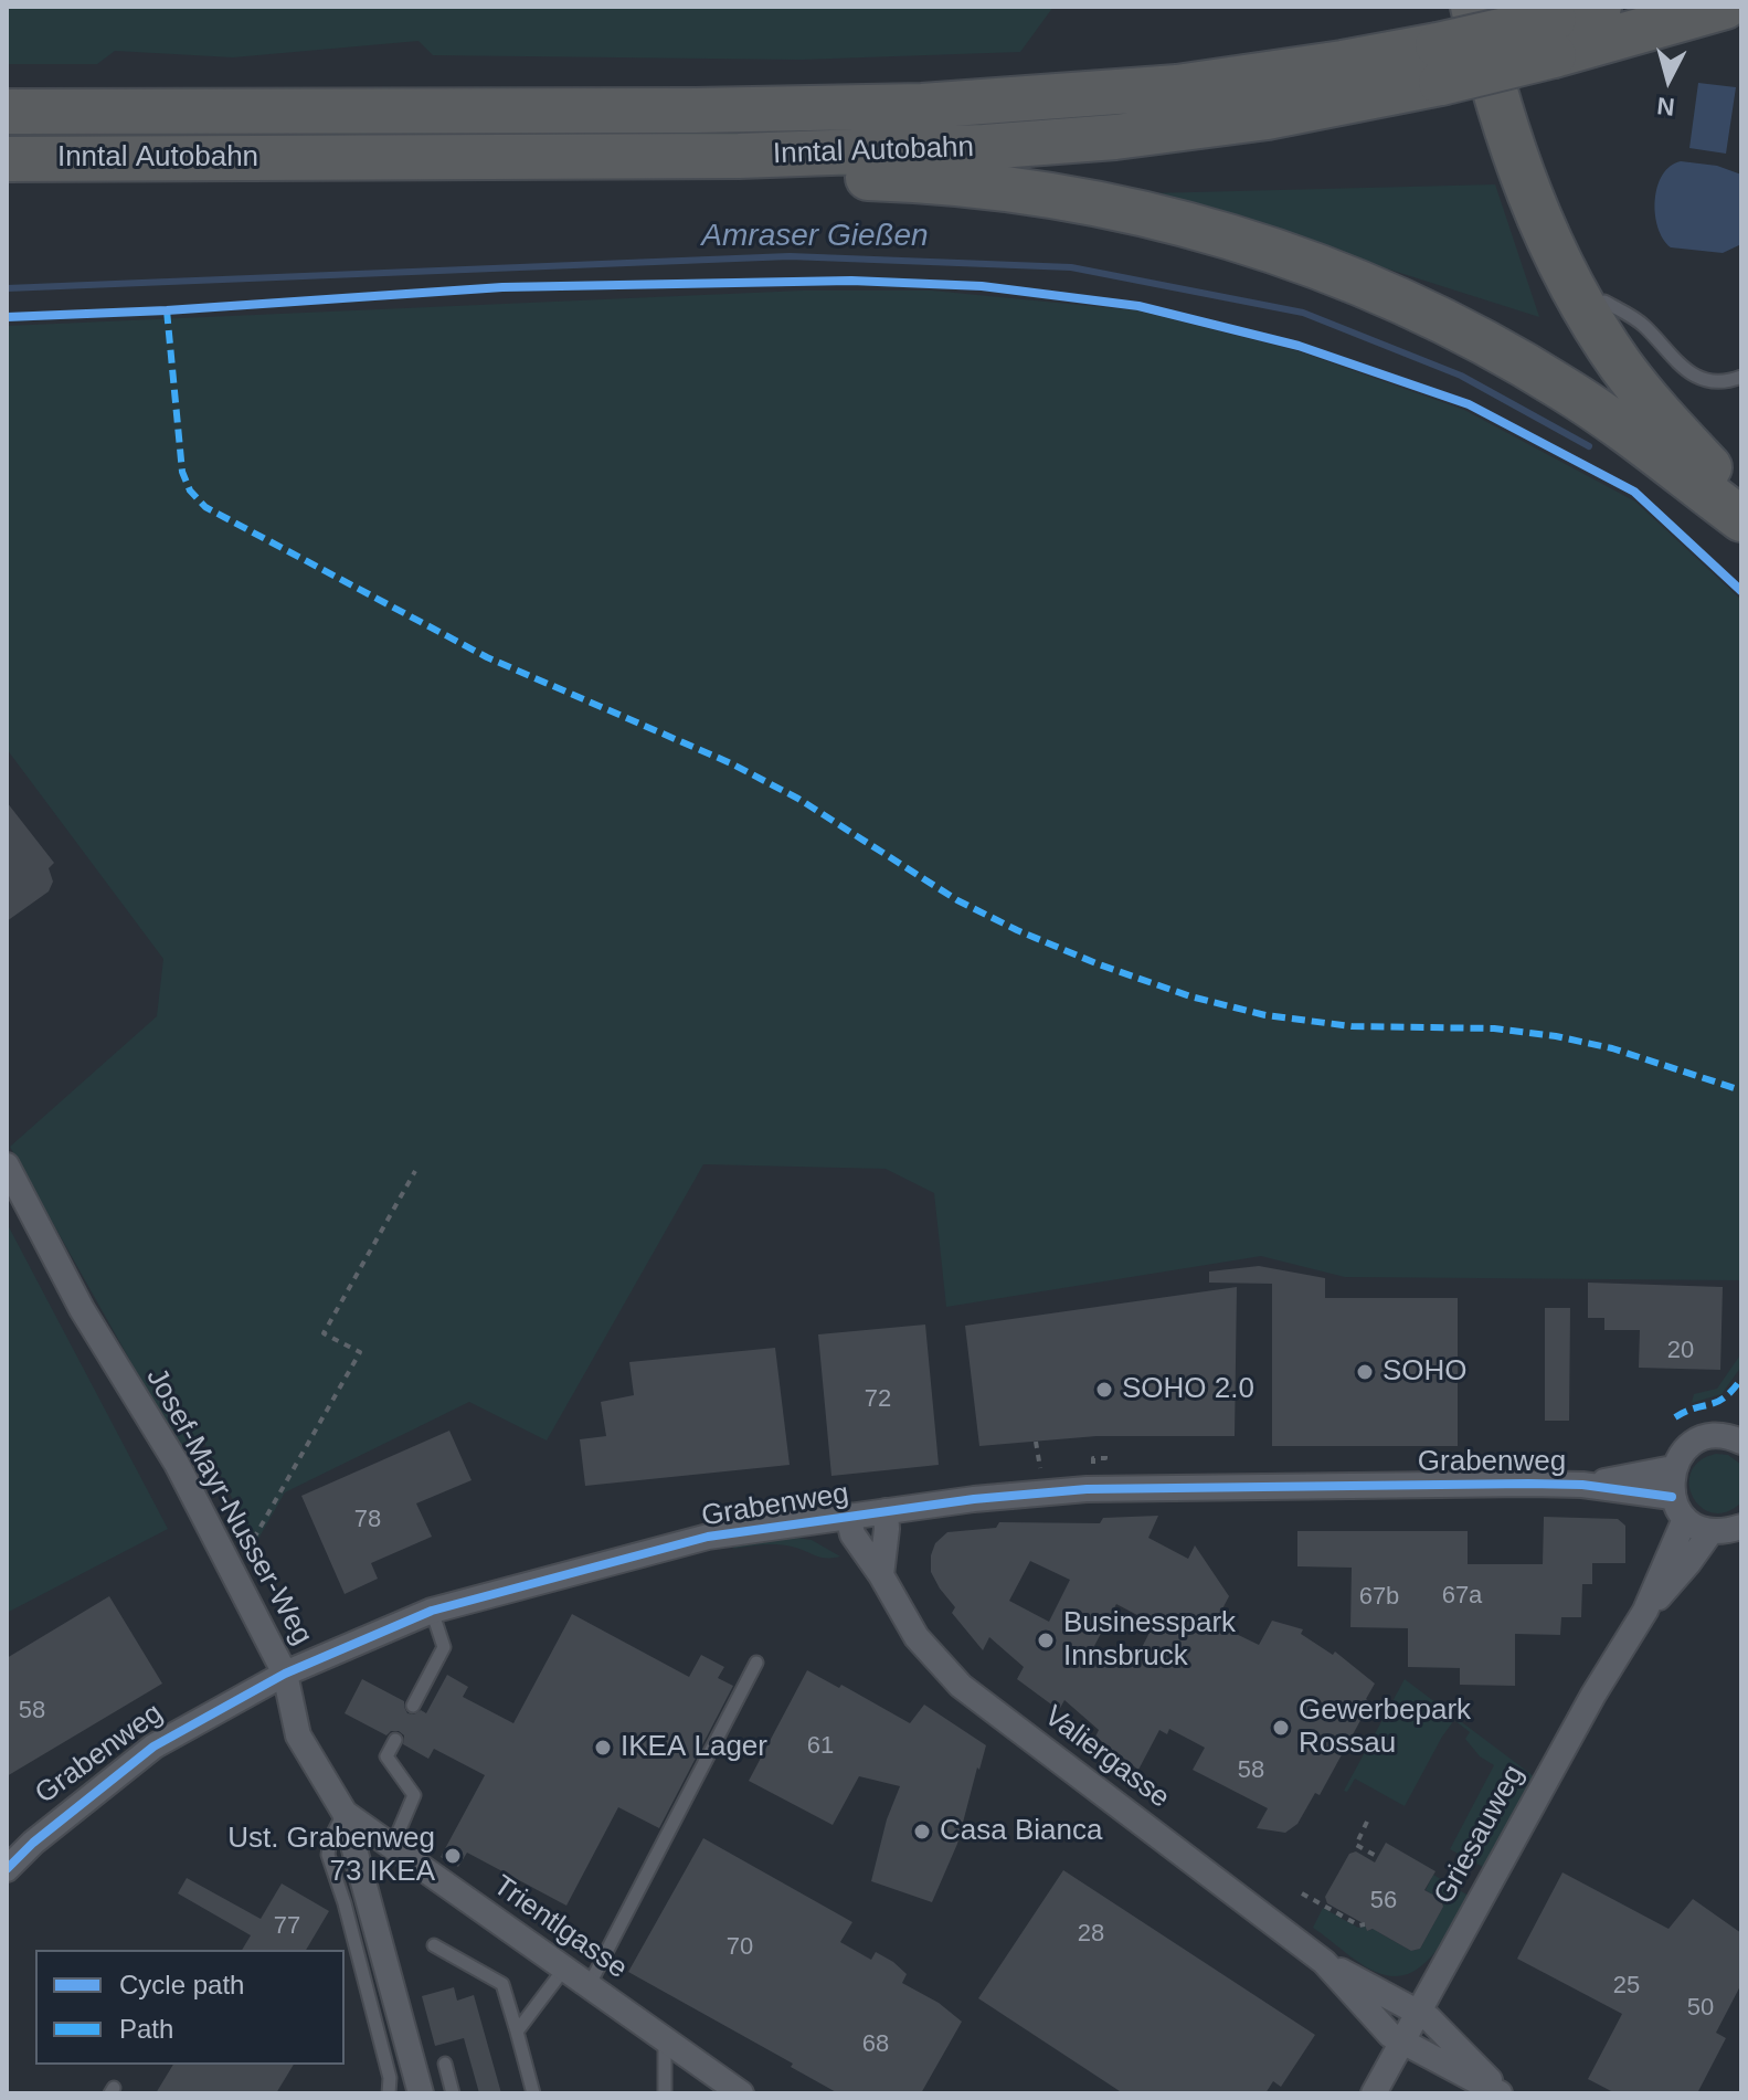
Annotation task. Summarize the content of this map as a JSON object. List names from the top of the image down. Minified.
{"streets":{"highway":["Inntal Autobahn"],"street":["Grabenweg","Josef-Mayr-Nusser-Weg","Valiergasse","Griesauweg","Trientlgasse"]},"crossings":[["Grabenweg","Josef-Mayr-Nusser-Weg"],["Grabenweg","Valiergasse"],["Josef-Mayr-Nusser-Weg","Trientlgasse"],["Valiergasse","Griesauweg"]],"water":["Amraser Gießen"],"places":["SOHO","SOHO 2.0","Businesspark Innsbruck","Gewerbepark Rossau","IKEA Lager","Casa Bianca","Ust. Grabenweg 73 IKEA"],"house_numbers":["20","72","78","67a","67b","58","61","58","56","77","28","70","25","50","68"],"legend":["Cycle path","Path"],"north":"bottom"}
